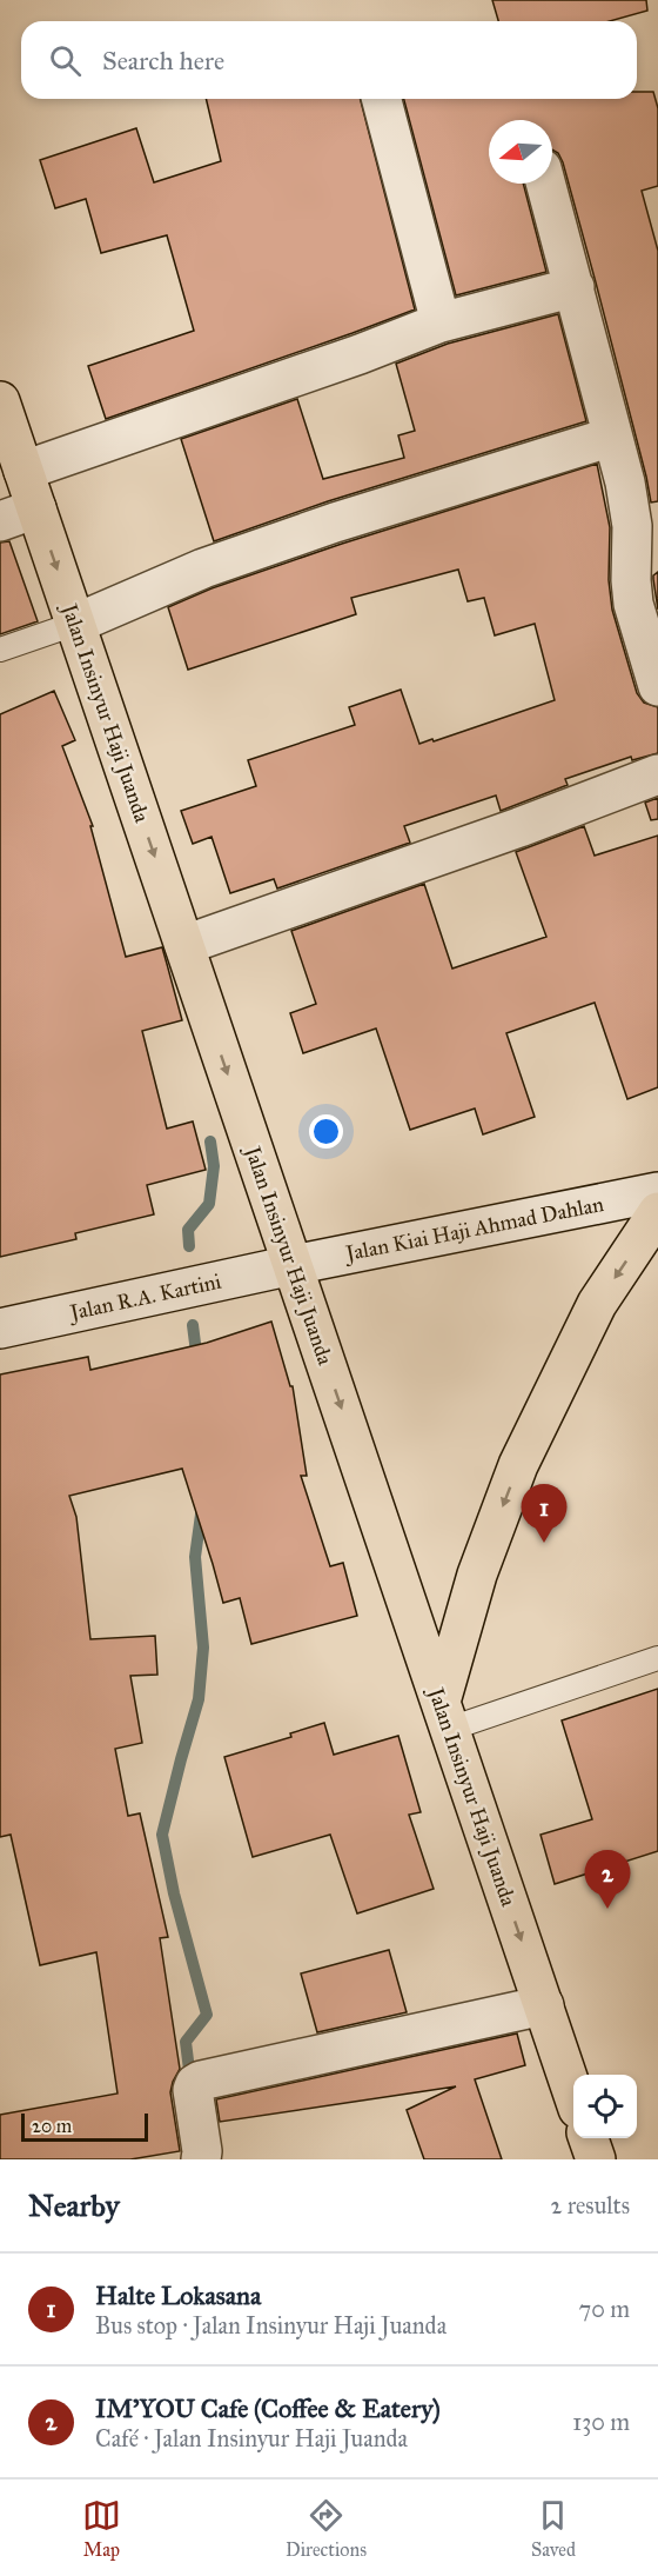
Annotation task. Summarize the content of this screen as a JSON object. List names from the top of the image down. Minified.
{"streets":{"highway":["Jalan Insinyur Haji Juanda"],"street":["Jalan Kiai Haji Ahmad Dahlan","Jalan R.A. Kartini"]},"crossings":[["Jalan Insinyur Haji Juanda","Jalan Kiai Haji Ahmad Dahlan"],["Jalan Insinyur Haji Juanda","Jalan R.A. Kartini"],["Jalan Kiai Haji Ahmad Dahlan","Jalan R.A. Kartini"]],"one_way":["Jalan Insinyur Haji Juanda"],"scale_bar":"20 m","north":"left","page":{"search":"Search here","pins":["1","2"],"scale":"20 m","heading":["Nearby","2 results"],"list":[{"mark":"1","name":"Halte Lokasana","note":"Bus stop · Jalan Insinyur Haji Juanda","value":"70 m"},{"mark":"2","name":"IM'YOU Cafe (Coffee & Eatery)","note":"Café · Jalan Insinyur Haji Juanda","value":"130 m"}],"nav":["Map","Directions","Saved"]}}
